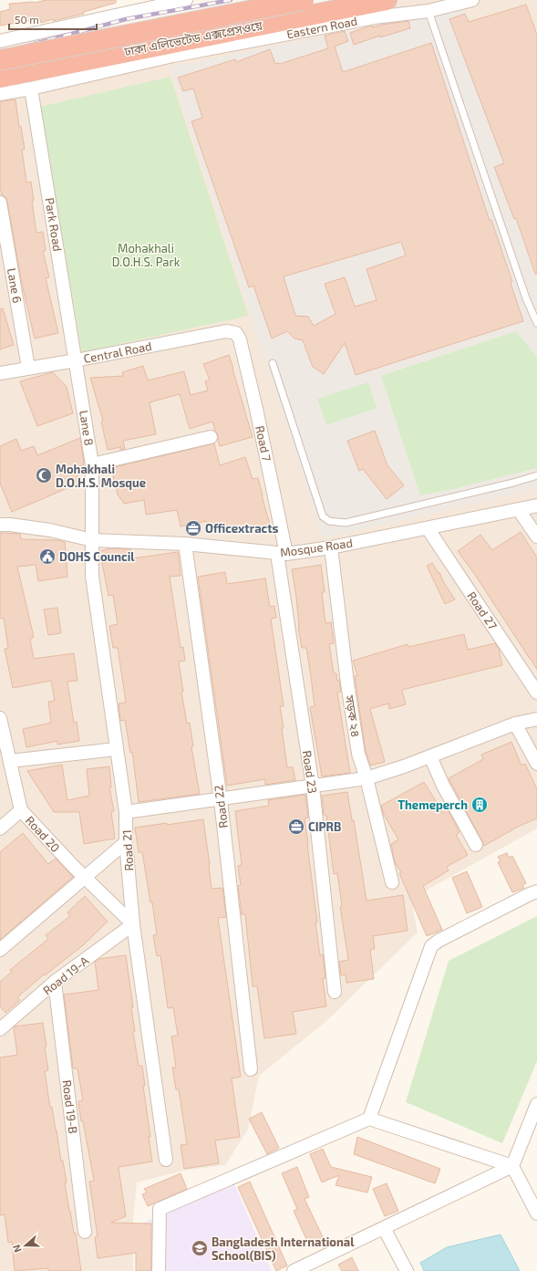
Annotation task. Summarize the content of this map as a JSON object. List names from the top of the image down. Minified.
{"streets":{"highway":["ঢাকা এলিভেটেড এক্সপ্রেসওয়ে"],"street":["Eastern Road","Park Road","Lane 6","Central Road","Lane 8","Road 7","Mosque Road","Road 27","সড়ক ২৪","Road 23","Road 22","Road 20","Road 21","Road 19-A","Road 19-B"]},"crossings":[["Eastern Road","Park Road"],["Park Road","Central Road"],["Park Road","Lane 8"],["Lane 6","Central Road"],["Central Road","Lane 8"],["Central Road","Road 7"],["Lane 8","Mosque Road"],["Lane 8","Road 21"],["Road 7","Mosque Road"],["Road 7","Road 23"],["Mosque Road","Road 27"],["Mosque Road","সড়ক ২৪"],["Mosque Road","Road 23"],["Mosque Road","Road 22"],["Mosque Road","Road 21"],["Road 20","Road 21"],["Road 20","Road 19-A"],["Road 21","Road 19-A"],["Road 19-A","Road 19-B"]],"parks":["Mohakhali D.O.H.S. Park"],"places":{"mosque":["Mohakhali D.O.H.S. Mosque"],"office":["Officextracts","CIPRB"],"public building":["DOHS Council"],"building":["Themeperch"],"school or university":["Bangladesh International School(BIS)"]},"scale_bar":"50 m","north":"left"}
